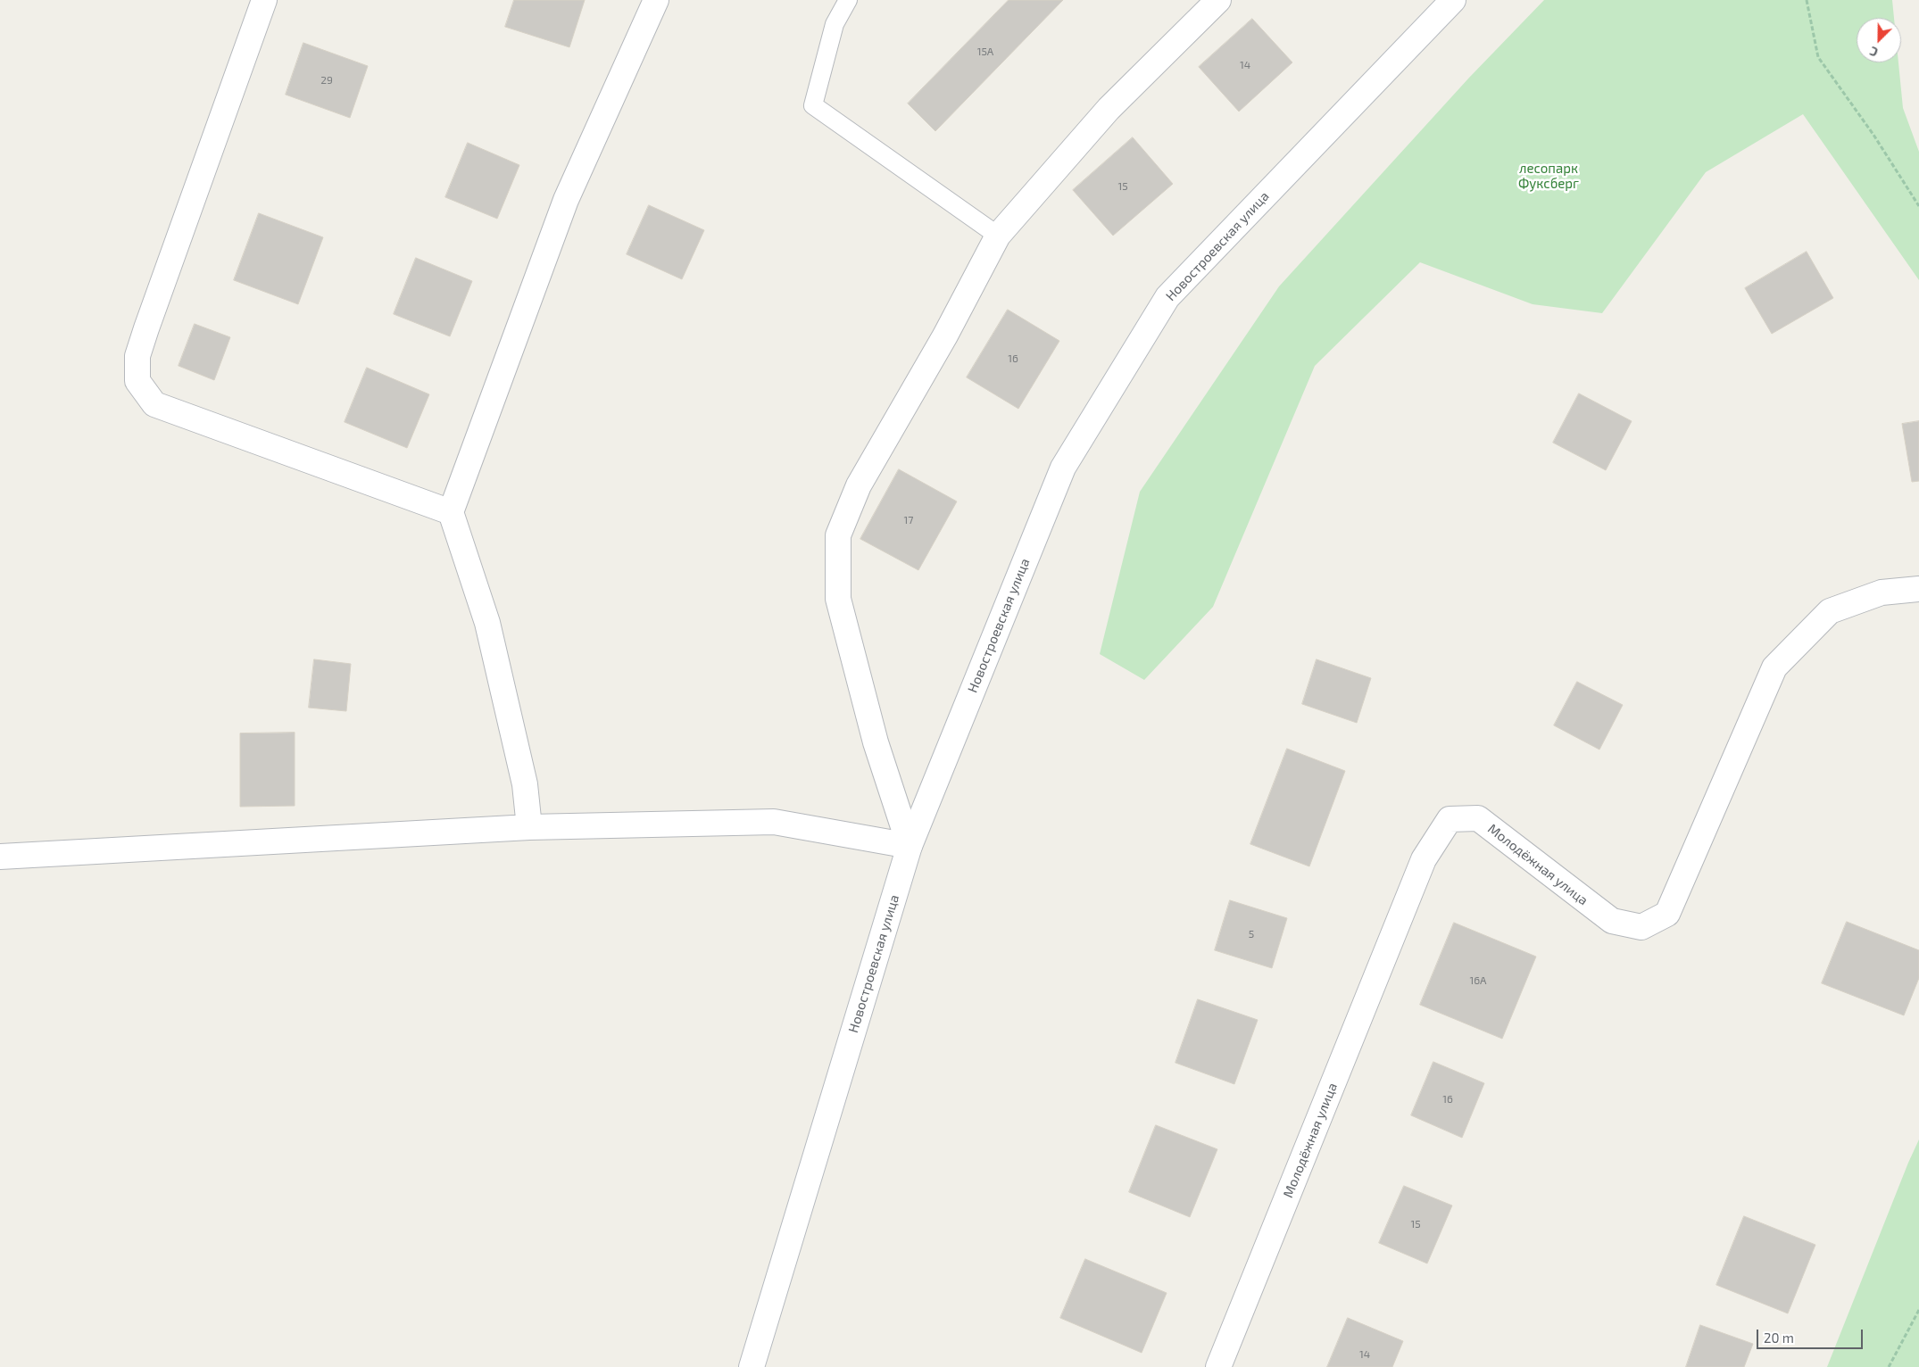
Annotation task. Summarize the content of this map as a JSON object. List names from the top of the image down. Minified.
{"streets":{"street":["Новостроевская улица","Молодёжная улица"]},"parks":["лесопарк Фуксберг"],"house_numbers":["15А","14","29","15","16","17","5","16А","16","15","14"],"scale_bar":"20 m","north":"bottom left"}
